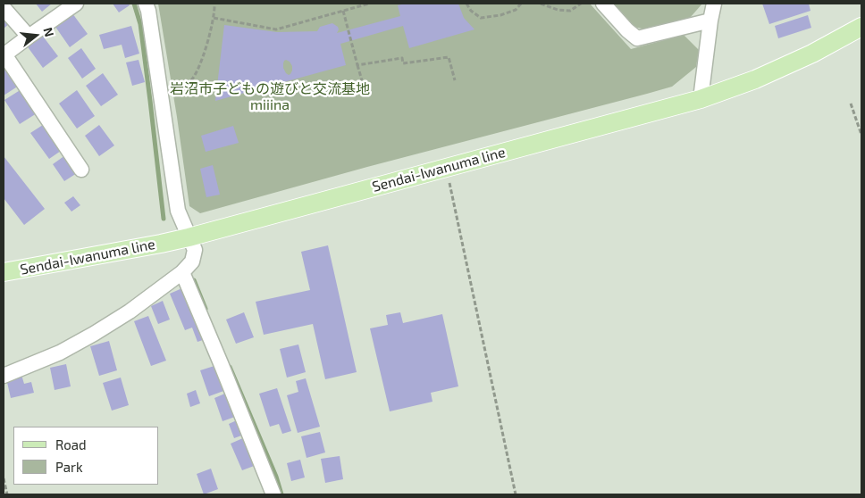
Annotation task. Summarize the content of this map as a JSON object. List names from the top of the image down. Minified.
{"streets":{"main road":["Sendai-Iwanuma line"]},"parks":["岩沼市子どもの遊びと交流基地 miiina"],"legend":["Road","Park"],"north":"right"}
